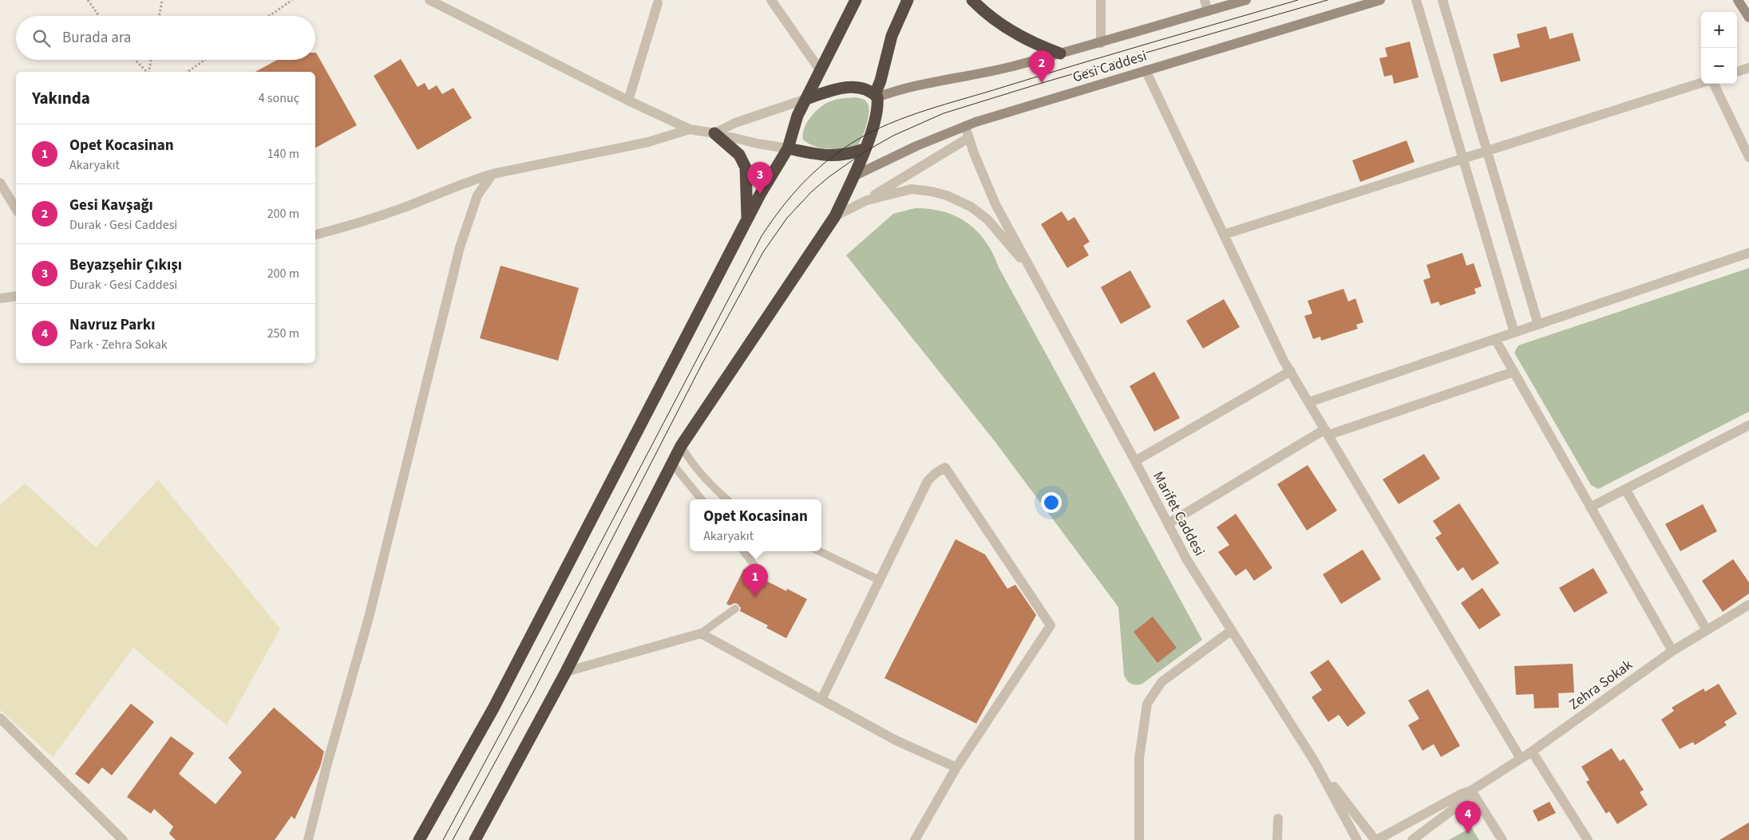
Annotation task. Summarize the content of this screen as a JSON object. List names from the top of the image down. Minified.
{"streets":{"main road":["Gesi Caddesi"],"street":["Marifet Caddesi","Zehra Sokak"]},"page":{"map_buttons":["+","−"],"search":"Burada ara","pins":["2","3","1","4"],"heading":["Yakında","4 sonuç"],"list":[{"mark":"1","name":"Opet Kocasinan","note":"Akaryakıt","value":"140 m"},{"mark":"2","name":"Gesi Kavşağı","note":"Durak · Gesi Caddesi","value":"200 m"},{"mark":"3","name":"Beyazşehir Çıkışı","note":"Durak · Gesi Caddesi","value":"200 m"},{"mark":"4","name":"Navruz Parkı","note":"Park · Zehra Sokak","value":"250 m"}],"popup":["Opet Kocasinan","Akaryakıt"]}}
